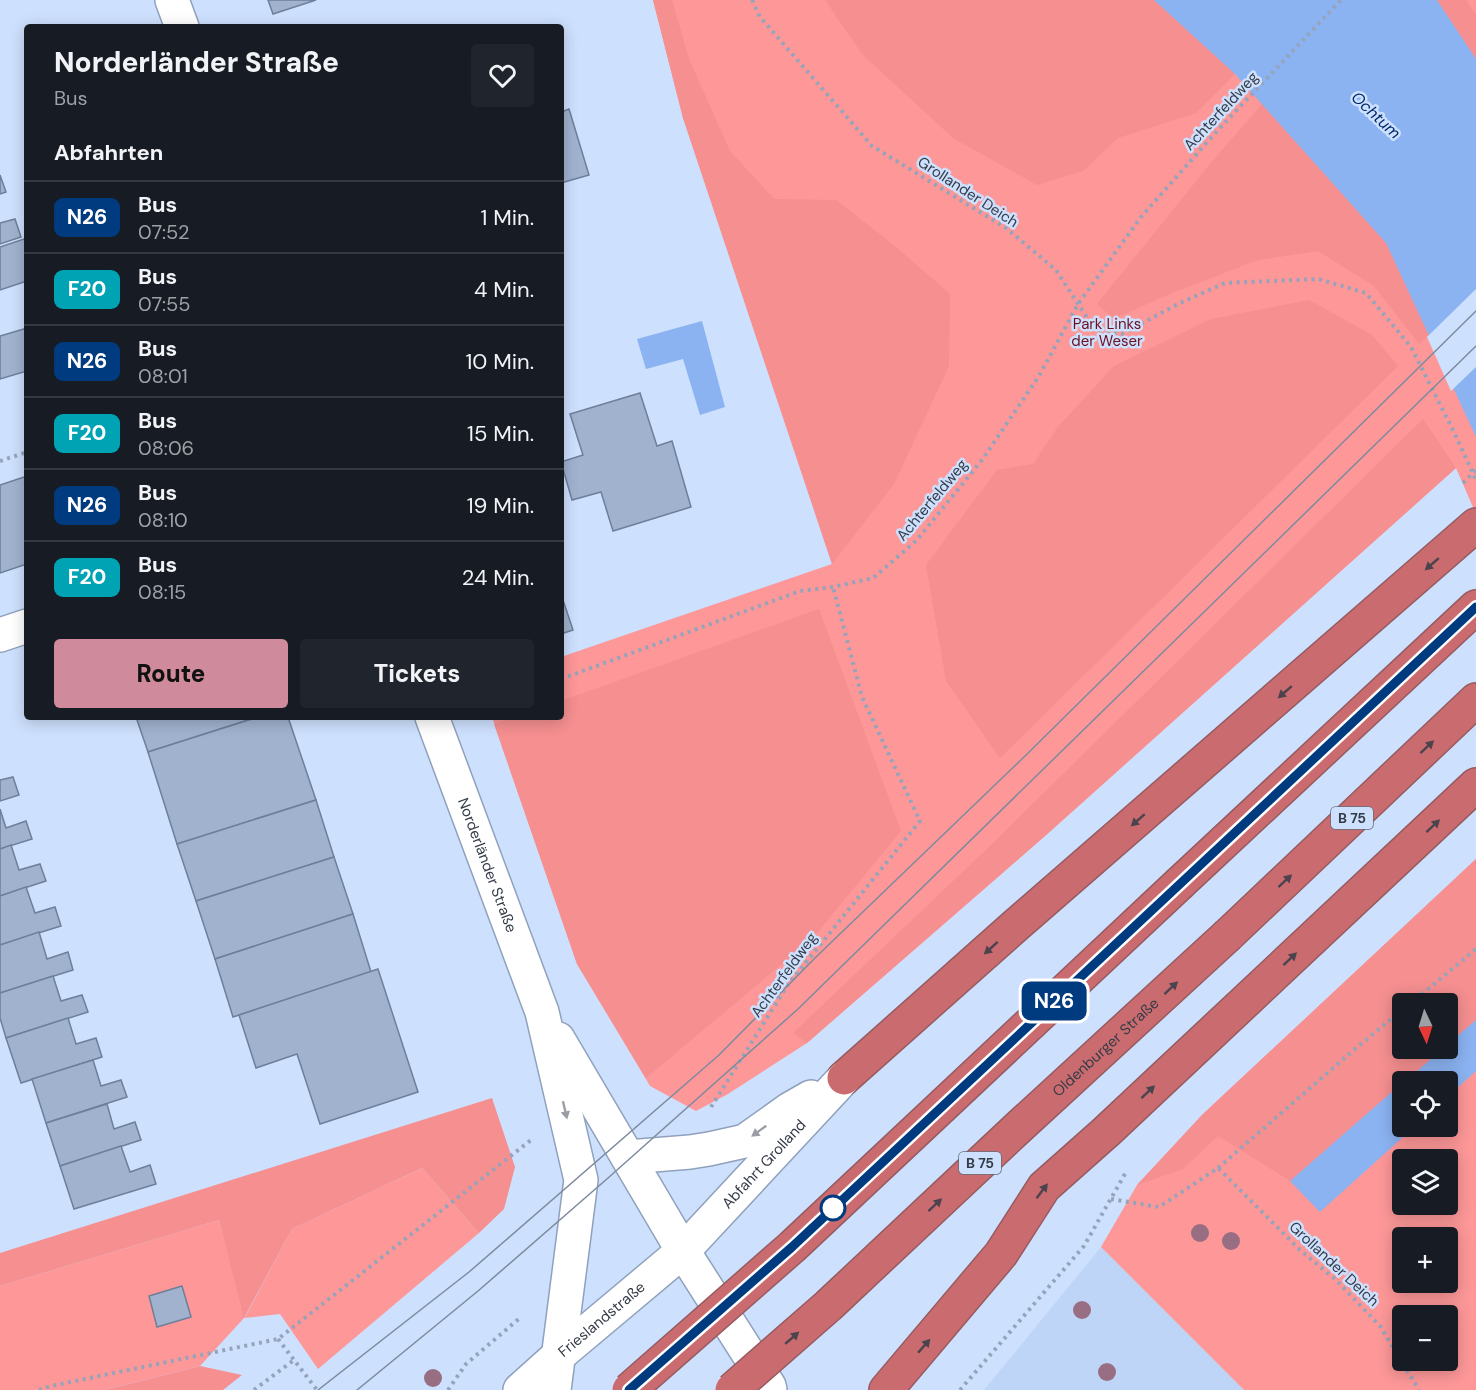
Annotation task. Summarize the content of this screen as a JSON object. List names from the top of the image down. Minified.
{"streets":{"highway":["B 75","Oldenburger Straße"],"street":["Norderländer Straße","Abfahrt Grolland","Frieslandstraße"],"path":["Achterfeldweg","Grollander Deich"]},"crossings":[["Achterfeldweg","Grollander Deich"],["Norderländer Straße","Abfahrt Grolland"],["Norderländer Straße","Frieslandstraße"],["Abfahrt Grolland","Frieslandstraße"]],"water":["Ochtum"],"parks":["Park Links der Weser"],"lines":["bus line N26"],"north":"bottom","page":{"on_map":"N26","heading":[["Norderländer Straße","Bus"],"Abfahrten"],"list":[{"mark":"N26","name":"Bus","note":"07:52","value":"1 Min."},{"mark":"F20","name":"Bus","note":"07:55","value":"4 Min."},{"mark":"N26","name":"Bus","note":"08:01","value":"10 Min."},{"mark":"F20","name":"Bus","note":"08:06","value":"15 Min."},{"mark":"N26","name":"Bus","note":"08:10","value":"19 Min."},{"mark":"F20","name":"Bus","note":"08:15","value":"24 Min."}],"buttons":["Route","Tickets"],"map_buttons":["+","−"]}}
